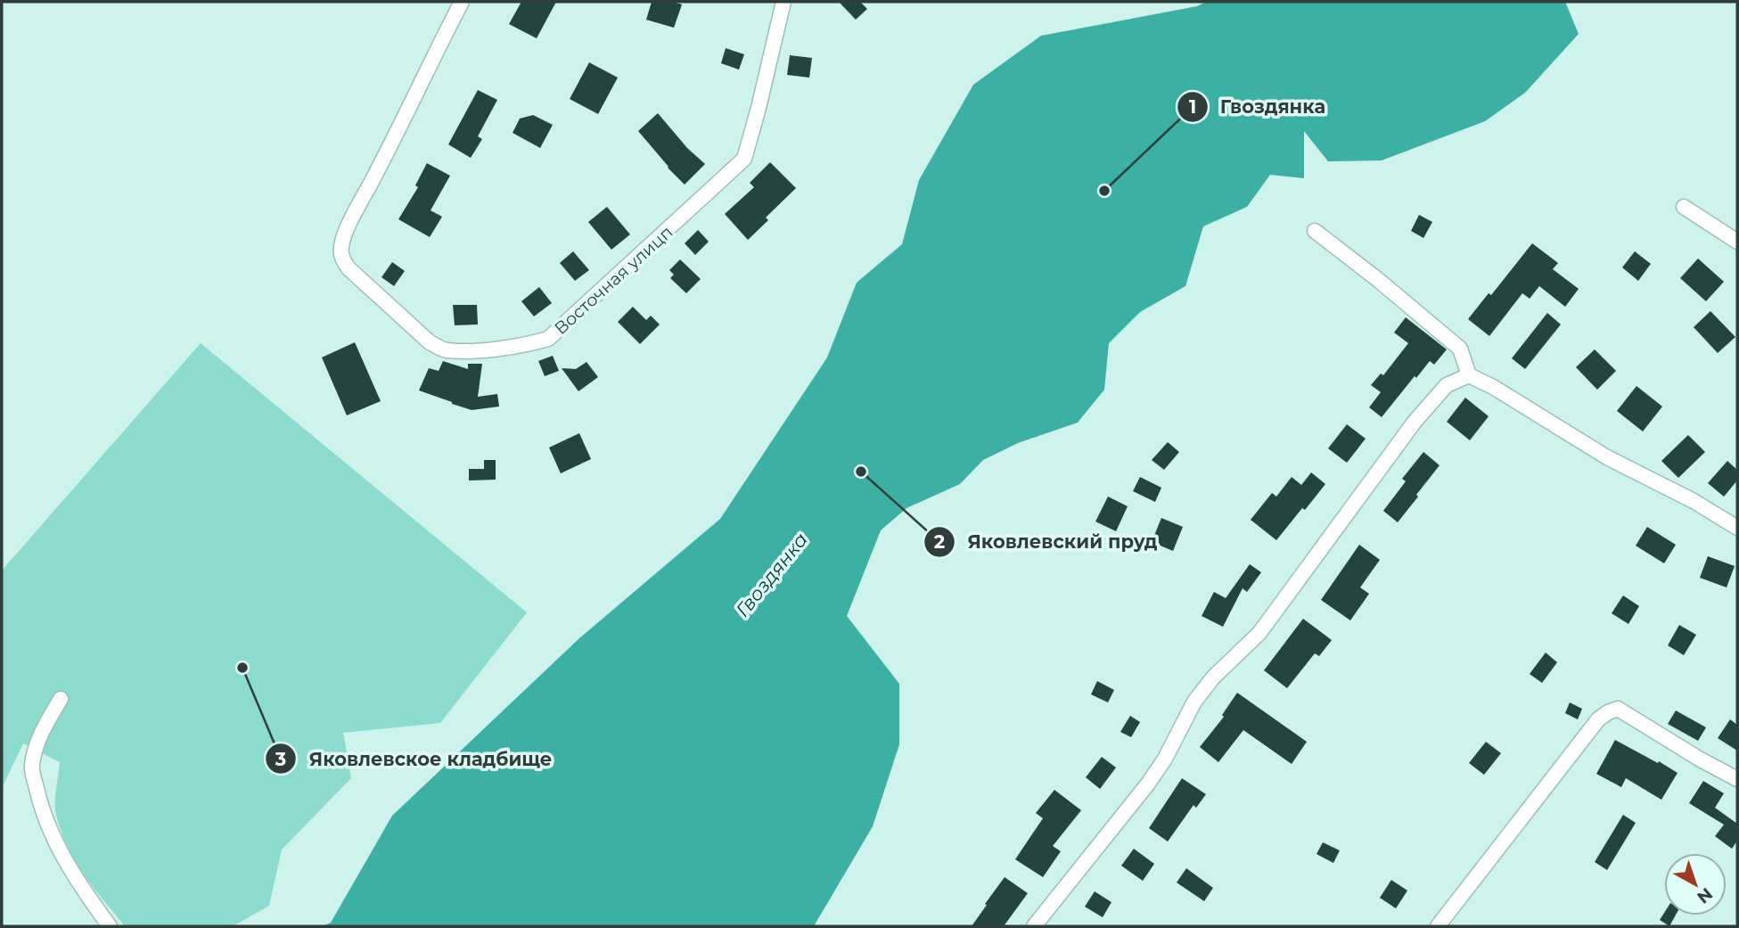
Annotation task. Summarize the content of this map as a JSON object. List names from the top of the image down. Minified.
{"streets":{"street":["Восточная улицп"]},"water":["Гвоздянка"],"places":["Гвоздянка","Яковлевский пруд","Яковлевское кладбище"],"north":"bottom right"}
